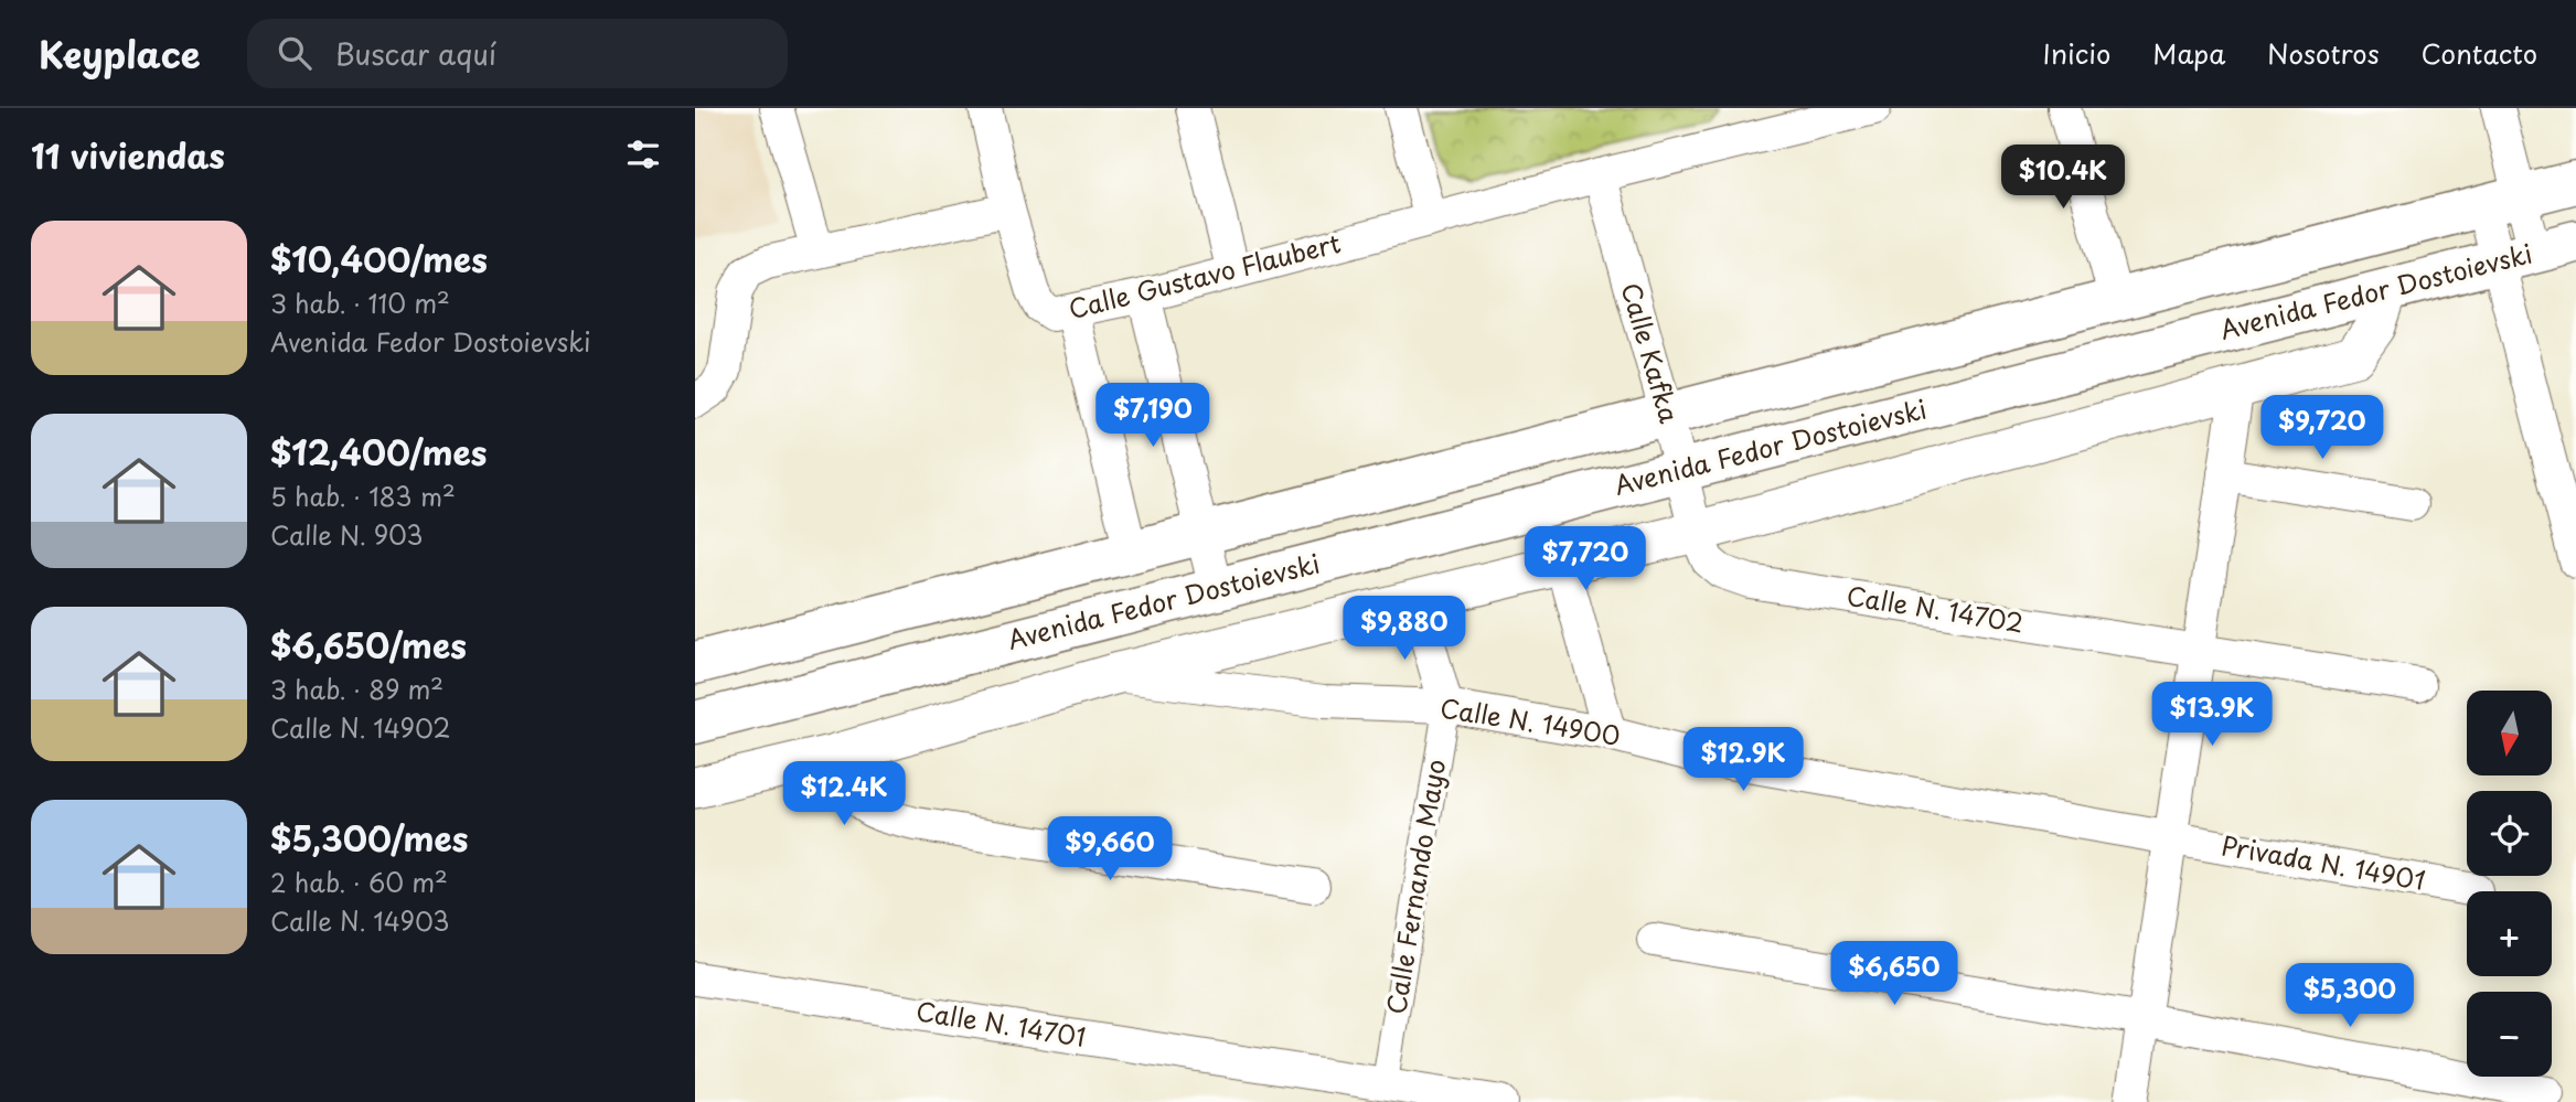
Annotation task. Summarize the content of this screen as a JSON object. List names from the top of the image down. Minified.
{"streets":{"main road":["Avenida Fedor Dostoievski"],"street":["Calle Gustavo Flaubert","Calle Kafka","Calle N. 14702","Calle N. 14900","Privada N. 14901","Calle Fernando Mayo","Calle N. 14701"]},"crossings":[["Calle Gustavo Flaubert","Calle Kafka"],["Avenida Fedor Dostoievski","Calle Kafka"],["Calle Kafka","Calle N. 14702"],["Calle N. 14900","Privada N. 14901"],["Calle N. 14900","Calle Fernando Mayo"],["Calle Fernando Mayo","Calle N. 14701"]],"north":"bottom","page":{"header":"Keyplace","search":"Buscar aquí","nav":["Inicio","Mapa","Nosotros","Contacto"],"heading":"11 viviendas","price":["$10.4K","$7,190","$9,720","$7,720","$9,880","$13.9K","$12.9K","$12.4K","$9,660","$6,650","$5,300"],"list":[{"name":"$10,400/mes","note":"3 hab. · 110 m² · Avenida Fedor Dostoievski"},{"name":"$12,400/mes","note":"5 hab. · 183 m² · Calle N. 903"},{"name":"$6,650/mes","note":"3 hab. · 89 m² · Calle N. 14902"},{"name":"$5,300/mes","note":"2 hab. · 60 m² · Calle N. 14903"}],"map_buttons":["+","−"]}}
